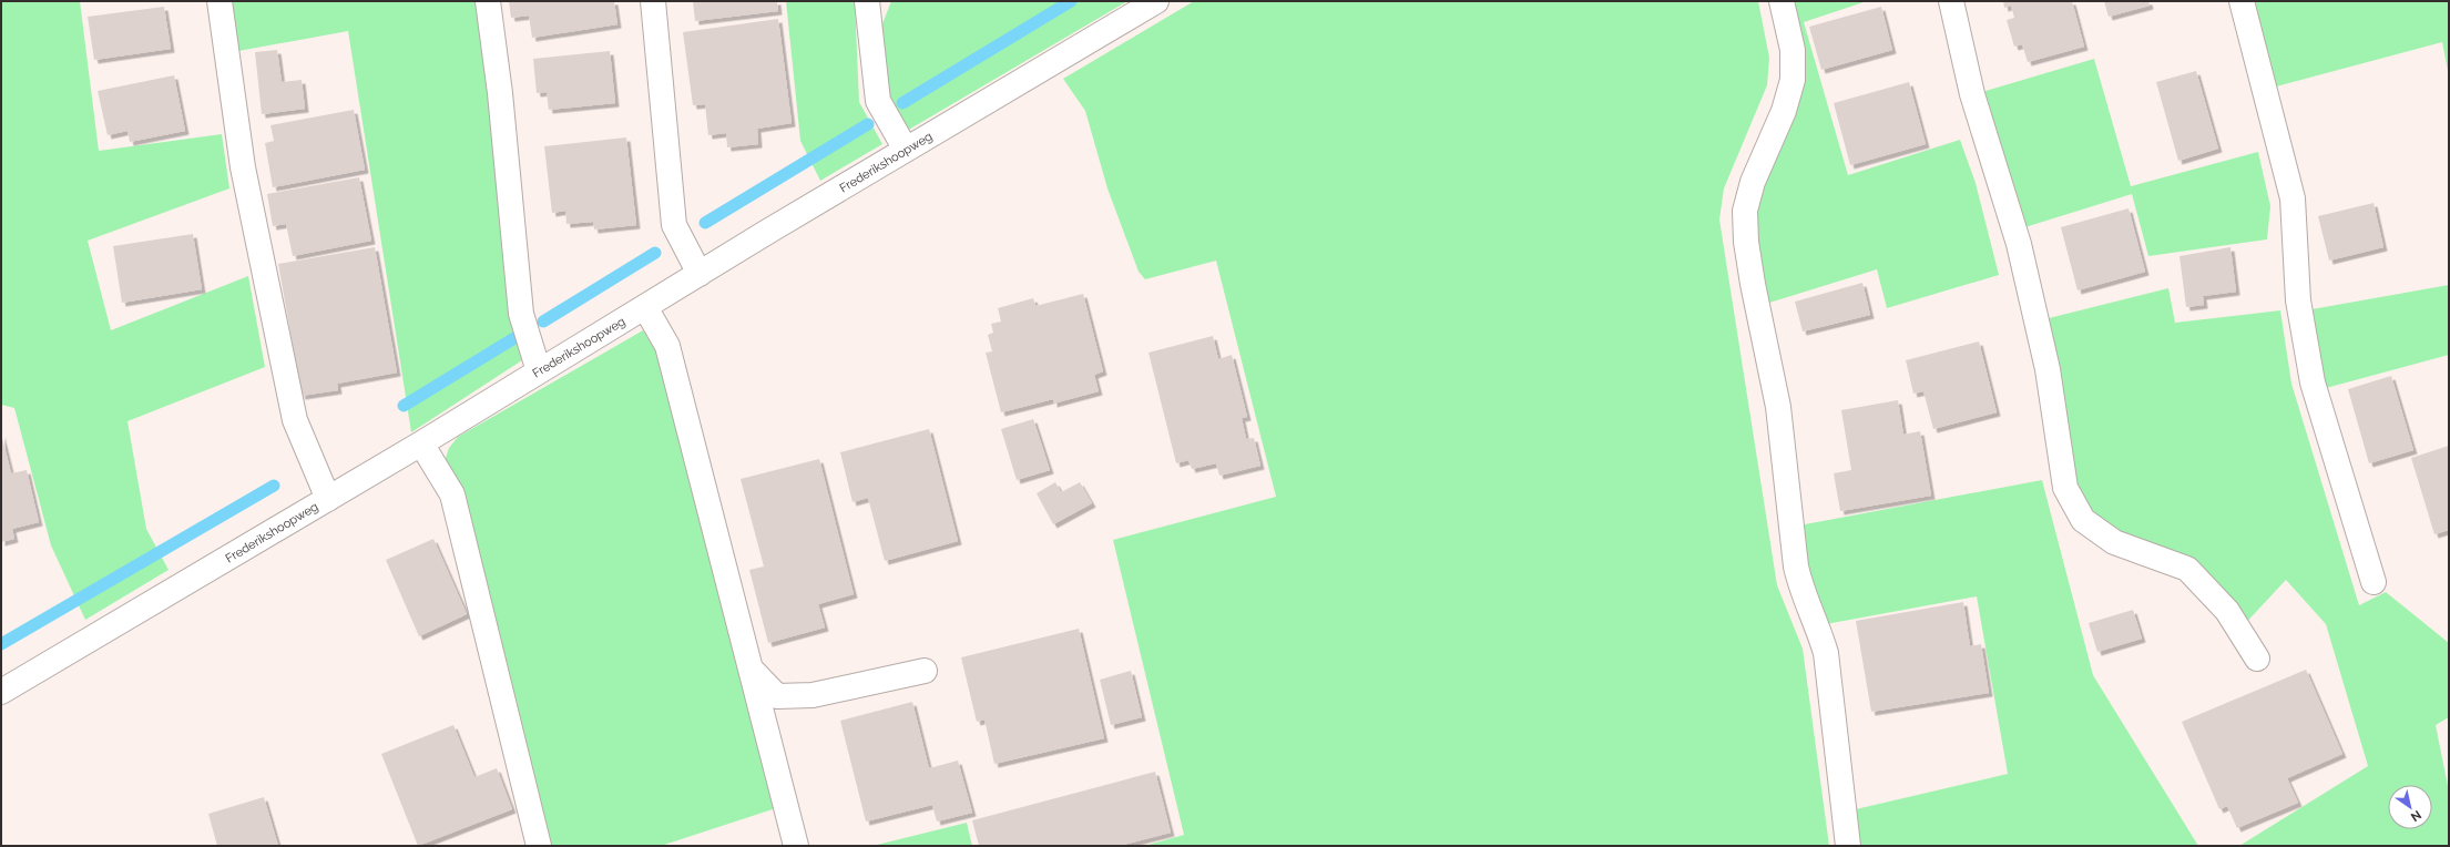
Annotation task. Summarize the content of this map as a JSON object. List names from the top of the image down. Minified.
{"streets":{"street":["Frederikshoopweg"]},"north":"bottom right"}
